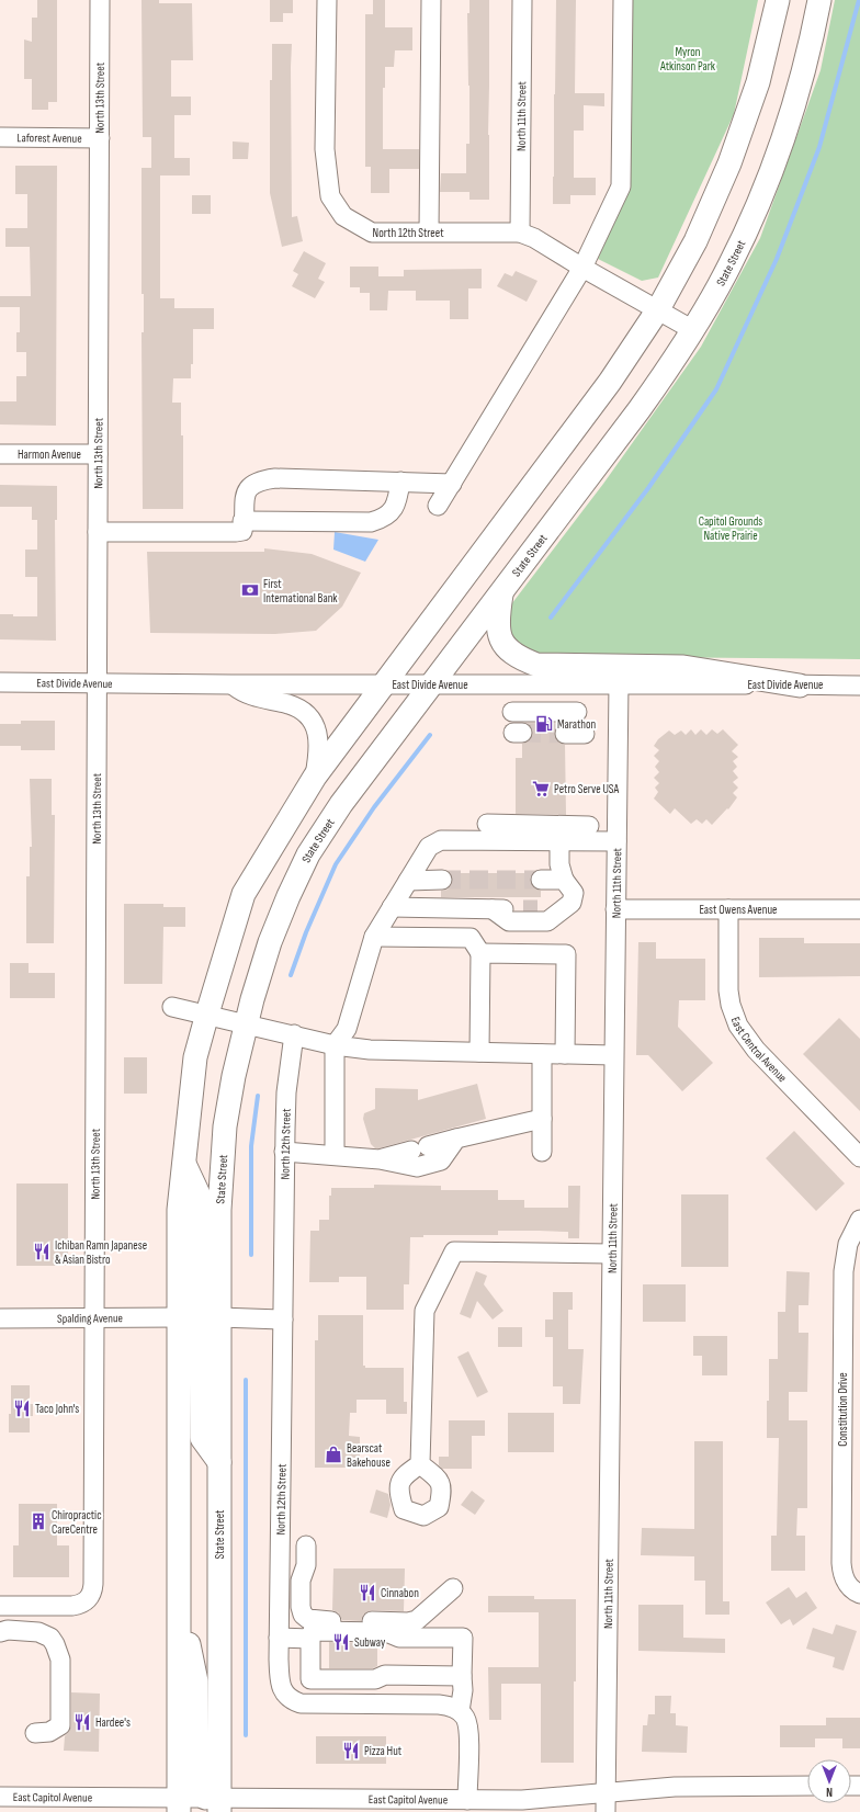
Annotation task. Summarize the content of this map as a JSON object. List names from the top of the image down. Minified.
{"streets":{"main road":["State Street"],"street":["North 13th Street","North 11th Street","Laforest Avenue","North 12th Street","Harmon Avenue","East Divide Avenue","East Owens Avenue","East Central Avenue","Spalding Avenue","Constitution Drive","East Capitol Avenue"]},"crossings":[["North 13th Street","Laforest Avenue"],["North 13th Street","Harmon Avenue"],["North 13th Street","East Divide Avenue"],["North 13th Street","Spalding Avenue"],["North 11th Street","North 12th Street"],["North 11th Street","East Divide Avenue"],["North 11th Street","East Owens Avenue"],["North 11th Street","East Capitol Avenue"],["North 12th Street","State Street"],["State Street","East Divide Avenue"],["State Street","East Capitol Avenue"],["East Owens Avenue","East Central Avenue"]],"parks":["Myron Atkinson Park","Capitol Grounds Native Prairie"],"places":{"bank":["First International Bank"],"fuel station":["Marathon"],"supermarket":["Petro Serve USA"],"restaurant":["Ichiban Ramn Japanese & Asian Bistro","Taco John's","Cinnabon","Subway","Hardee's","Pizza Hut"],"shop":["Bearscat Bakehouse"],"building":["Chiropractic CareCentre"]},"north":"bottom"}
